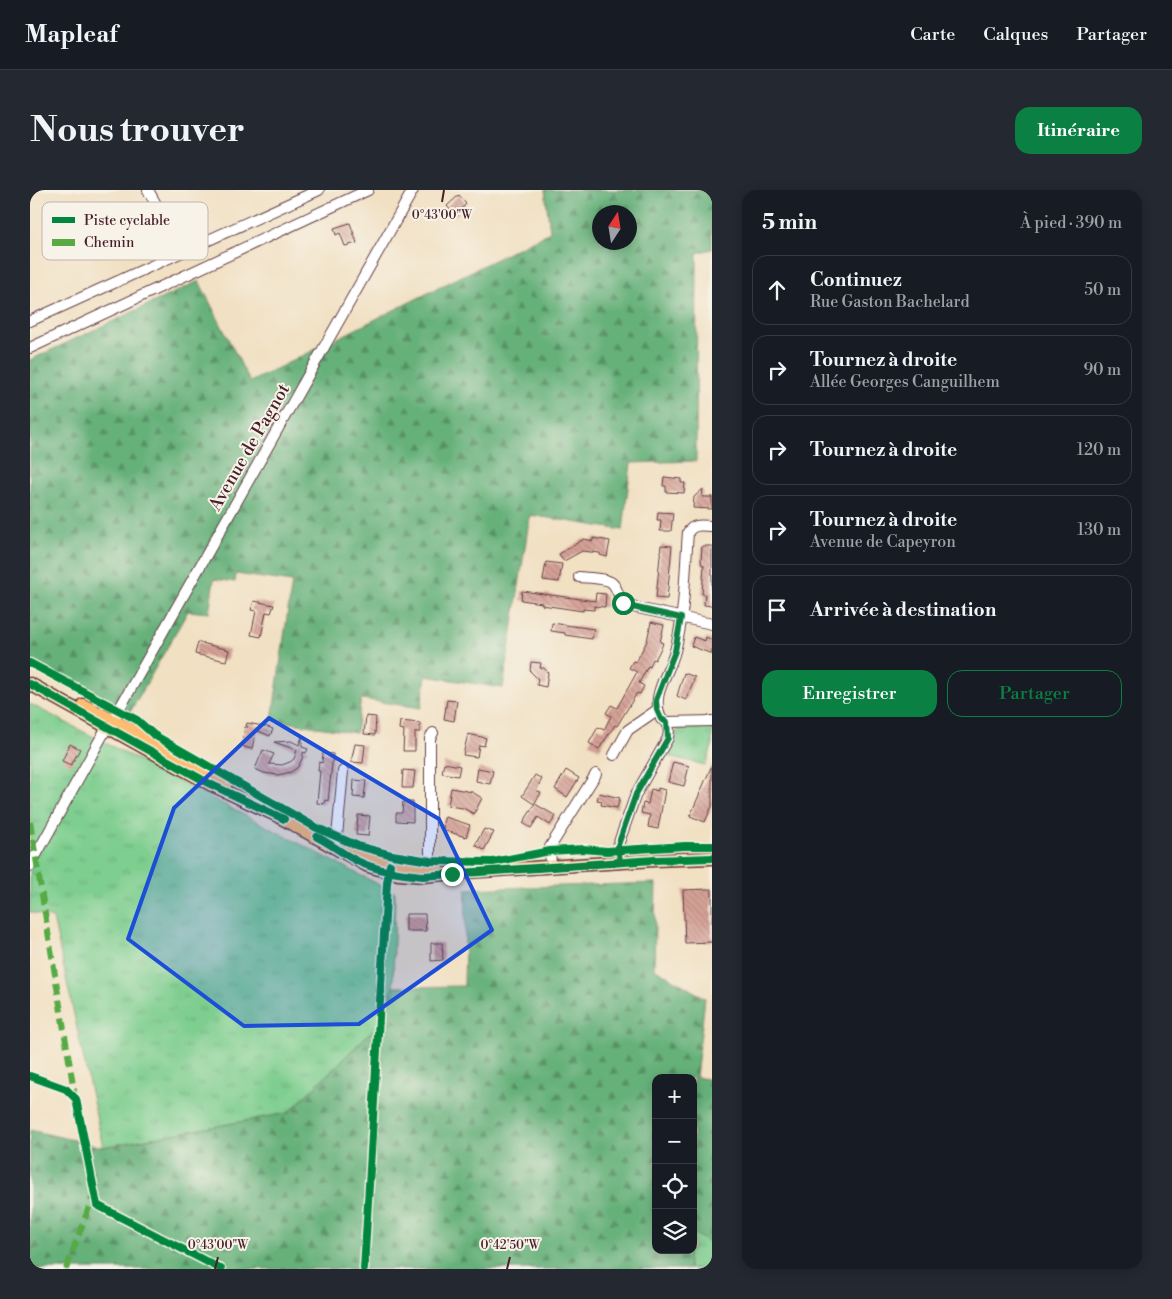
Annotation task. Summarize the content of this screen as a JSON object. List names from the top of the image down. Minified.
{"streets":{"street":["Avenue de Pagnot"]},"legend":["Piste cyclable","Chemin"],"north":"top","page":{"header":"Mapleaf","nav":["Carte","Calques","Partager"],"buttons":["Itinéraire",["Enregistrer","Partager"]],"title":"Nous trouver","heading":["5 min","À pied · 390 m"],"list":[["Continuez","Rue Gaston Bachelard","50 m"],["Tournez à droite","Allée Georges Canguilhem","90 m"],["Tournez à droite","120 m"],["Tournez à droite","Avenue de Capeyron","130 m"],"Arrivée à destination"],"map_buttons":["+","−"]},"coordinates":["0°43'00\"W","0°42'50\"W"]}
